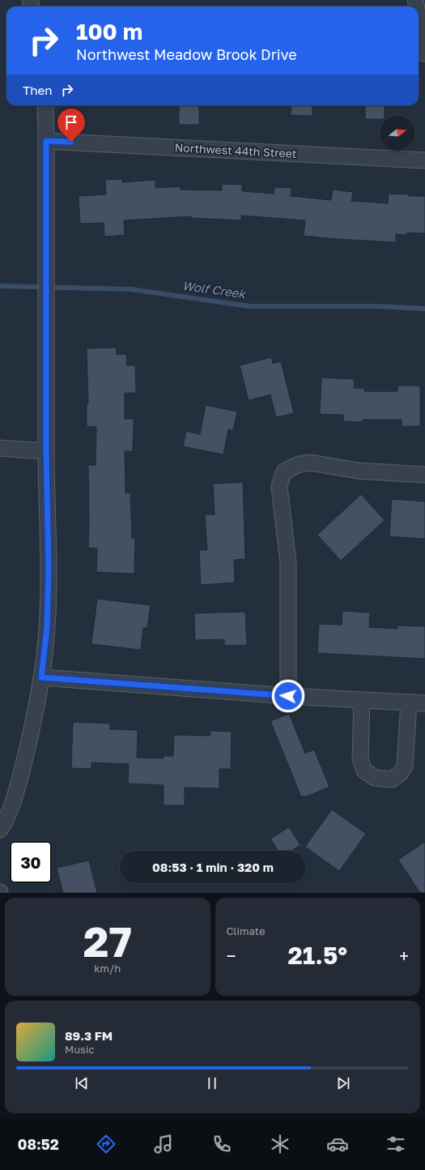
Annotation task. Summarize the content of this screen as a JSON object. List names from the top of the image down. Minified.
{"streets":{"street":["Northwest 44th Street"]},"water":["Wolf Creek"],"north":"right","page":{"turn":["100 m","Northwest Meadow Brook Drive"],"then":"Then","limit":"30","trip":"08:53 · 1 min · 320 m","tile":[["27","km/h"],"Climate"],"heat":["−","21.5°","+"],"song":["89.3 FM","Music"],"tabs":"08:52"}}
